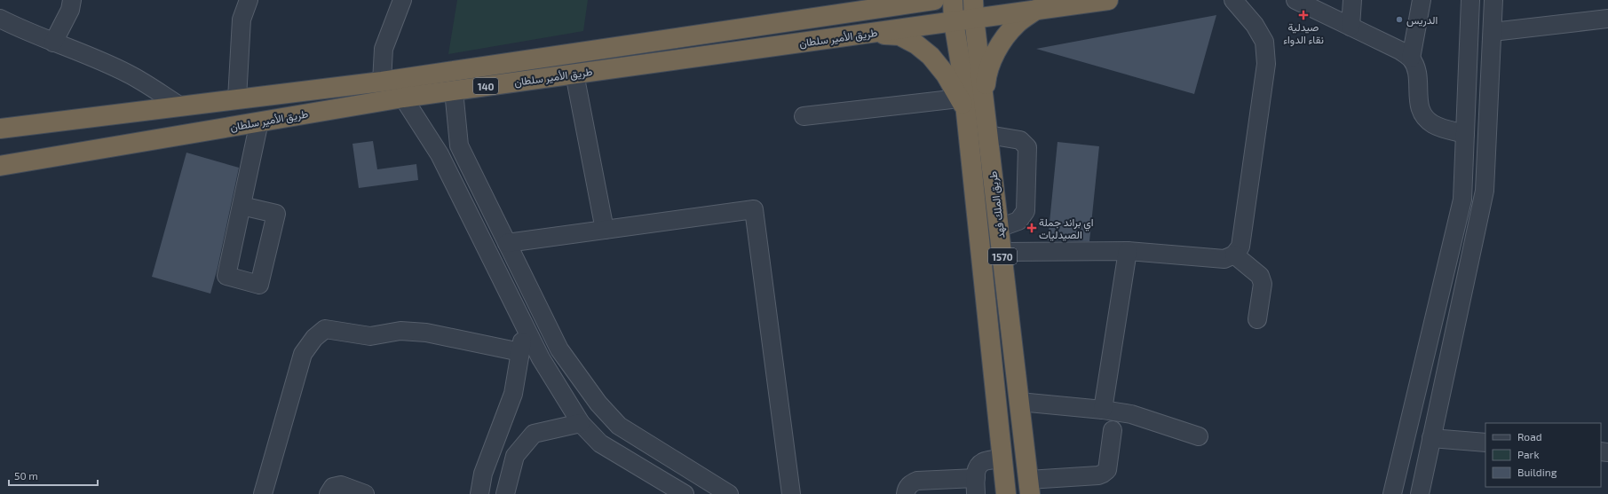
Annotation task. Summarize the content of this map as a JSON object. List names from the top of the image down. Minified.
{"streets":{"highway":["طريق الأمير سلطان","140","طريق الملك فهد","1570"]},"crossings":[["طريق الأمير سلطان","طريق الملك فهد"]],"places":{"health":["صيدلية نقاء الدواء","اي براند جملة الصيدليات"],"other":["الدريس"]},"legend":["Road","Park","Building"],"scale_bar":"50 m"}
